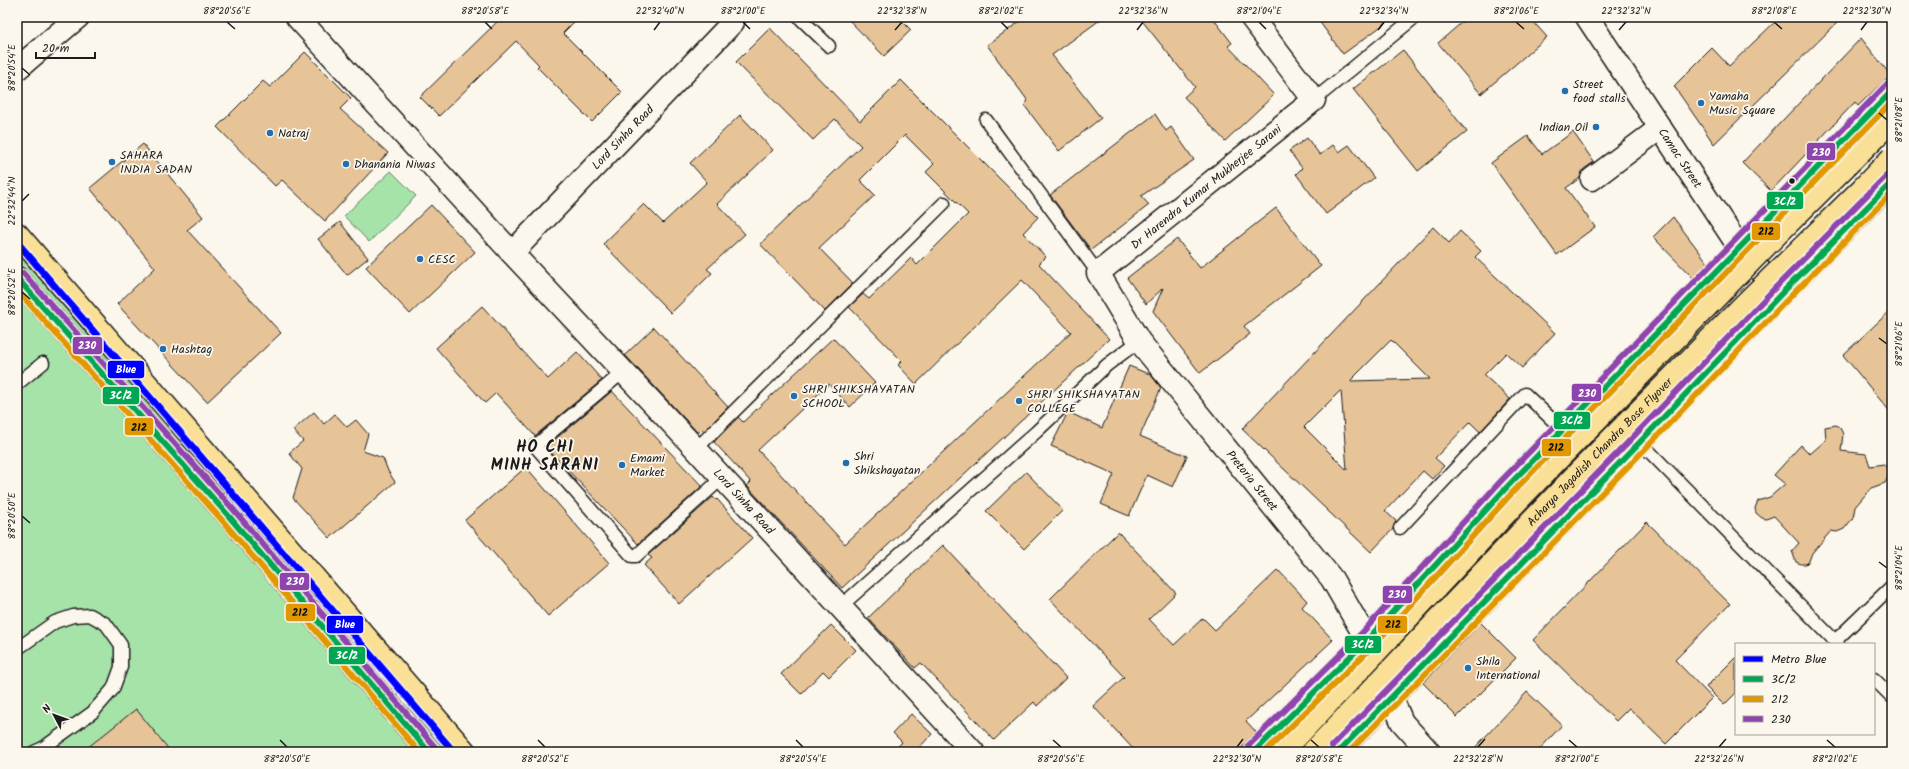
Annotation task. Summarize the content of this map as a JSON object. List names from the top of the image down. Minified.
{"streets":{"main road":["Acharya Jagadish Chandra Bose Flyover"],"street":["Lord Sinha Road","Camac Street","Dr Harendra Kumar Mukherjee Sarani","Pretoria Street"]},"crossings":[["Dr Harendra Kumar Mukherjee Sarani","Pretoria Street"]],"districts":["HO CHI MINH SARANI"],"places":["Street food stalls","Yamaha Music Square","Indian Oil","Natraj","SAHARA INDIA SADAN","Dhanania Niwas","CESC","Hashtag","SHRI SHIKSHAYATAN SCHOOL","SHRI SHIKSHAYATAN COLLEGE","Shri Shikshayatan","Emami Market","Shila International"],"lines":["transit line 230","transit line 3C/2","transit line 212","metro line Blue"],"legend":["Metro Blue","3C/2","212","230"],"scale_bar":"20 m","north":"top left","coordinates":["88°20'56\"E","88°20'58\"E","22°32'40\"N","88°21'00\"E","22°32'38\"N","88°21'02\"E","22°32'36\"N","88°21'04\"E","22°32'34\"N","88°21'06\"E","22°32'32\"N","88°21'08\"E","22°32'30\"N","88°20'54\"E","22°32'44\"N","88°20'52\"E","88°20'50\"E","22°32'28\"N","22°32'26\"N"]}
